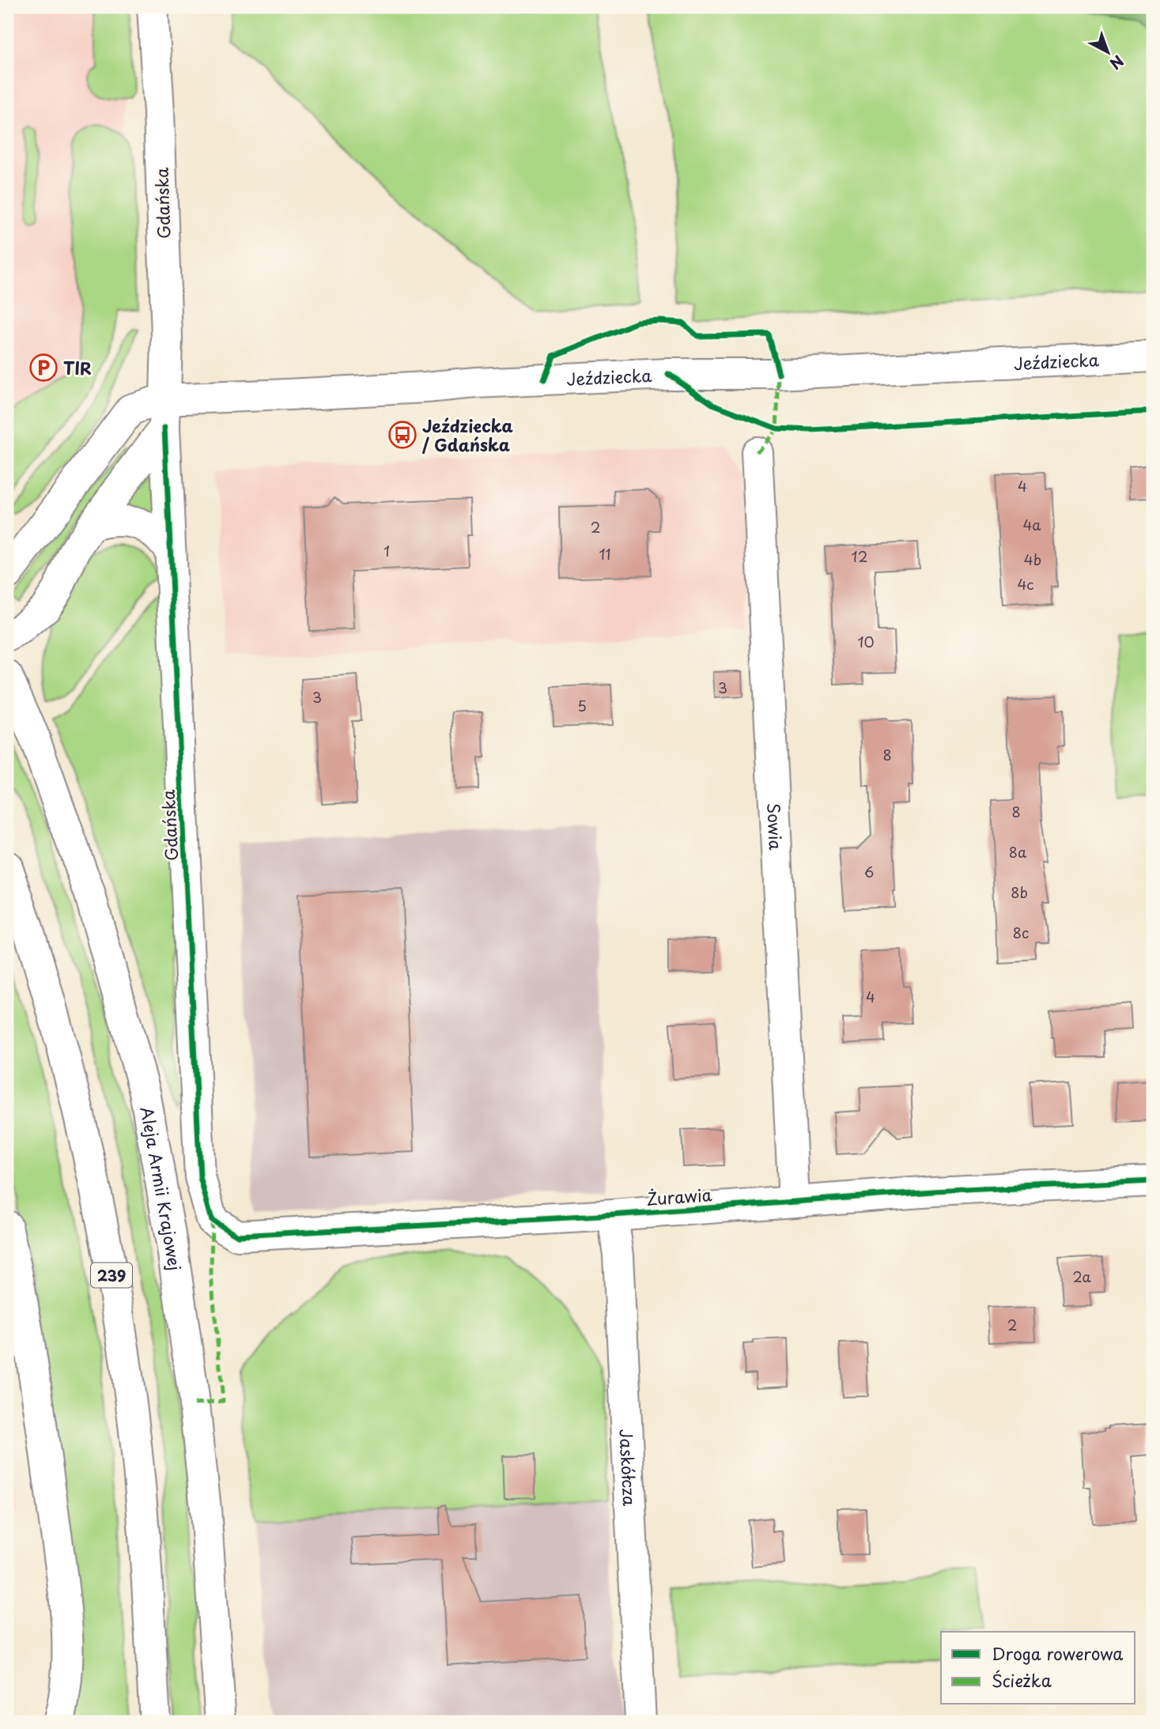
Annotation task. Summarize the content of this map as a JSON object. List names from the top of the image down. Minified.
{"streets":{"street":["Gdańska","Jeździecka","Sowia","Aleja Armii Krajowej","Żurawia","239","Jaskółcza"]},"crossings":[["Gdańska","Jeździecka"],["Gdańska","Żurawia"],["Sowia","Żurawia"],["Żurawia","Jaskółcza"]],"places":{"parking":["TIR"],"bus stop":["Jeździecka / Gdańska"]},"house_numbers":["4","4a","2","1","11","12","4b","4c","10","3","3","5","8","8","8a","6","8b","8c","4","2a","2"],"legend":["Droga rowerowa","Ścieżka"],"north":"bottom right"}
